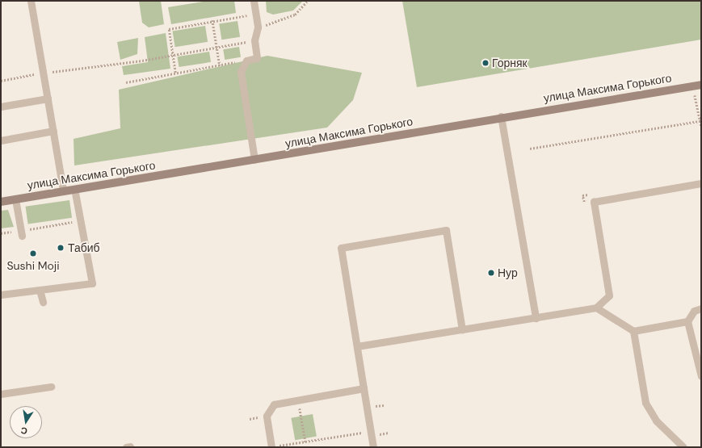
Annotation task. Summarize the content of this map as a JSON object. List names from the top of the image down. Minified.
{"streets":{"main road":["улица Максима Горького"]},"places":["Горняк","Табиб","Sushi Moji","Нур"],"north":"bottom"}
